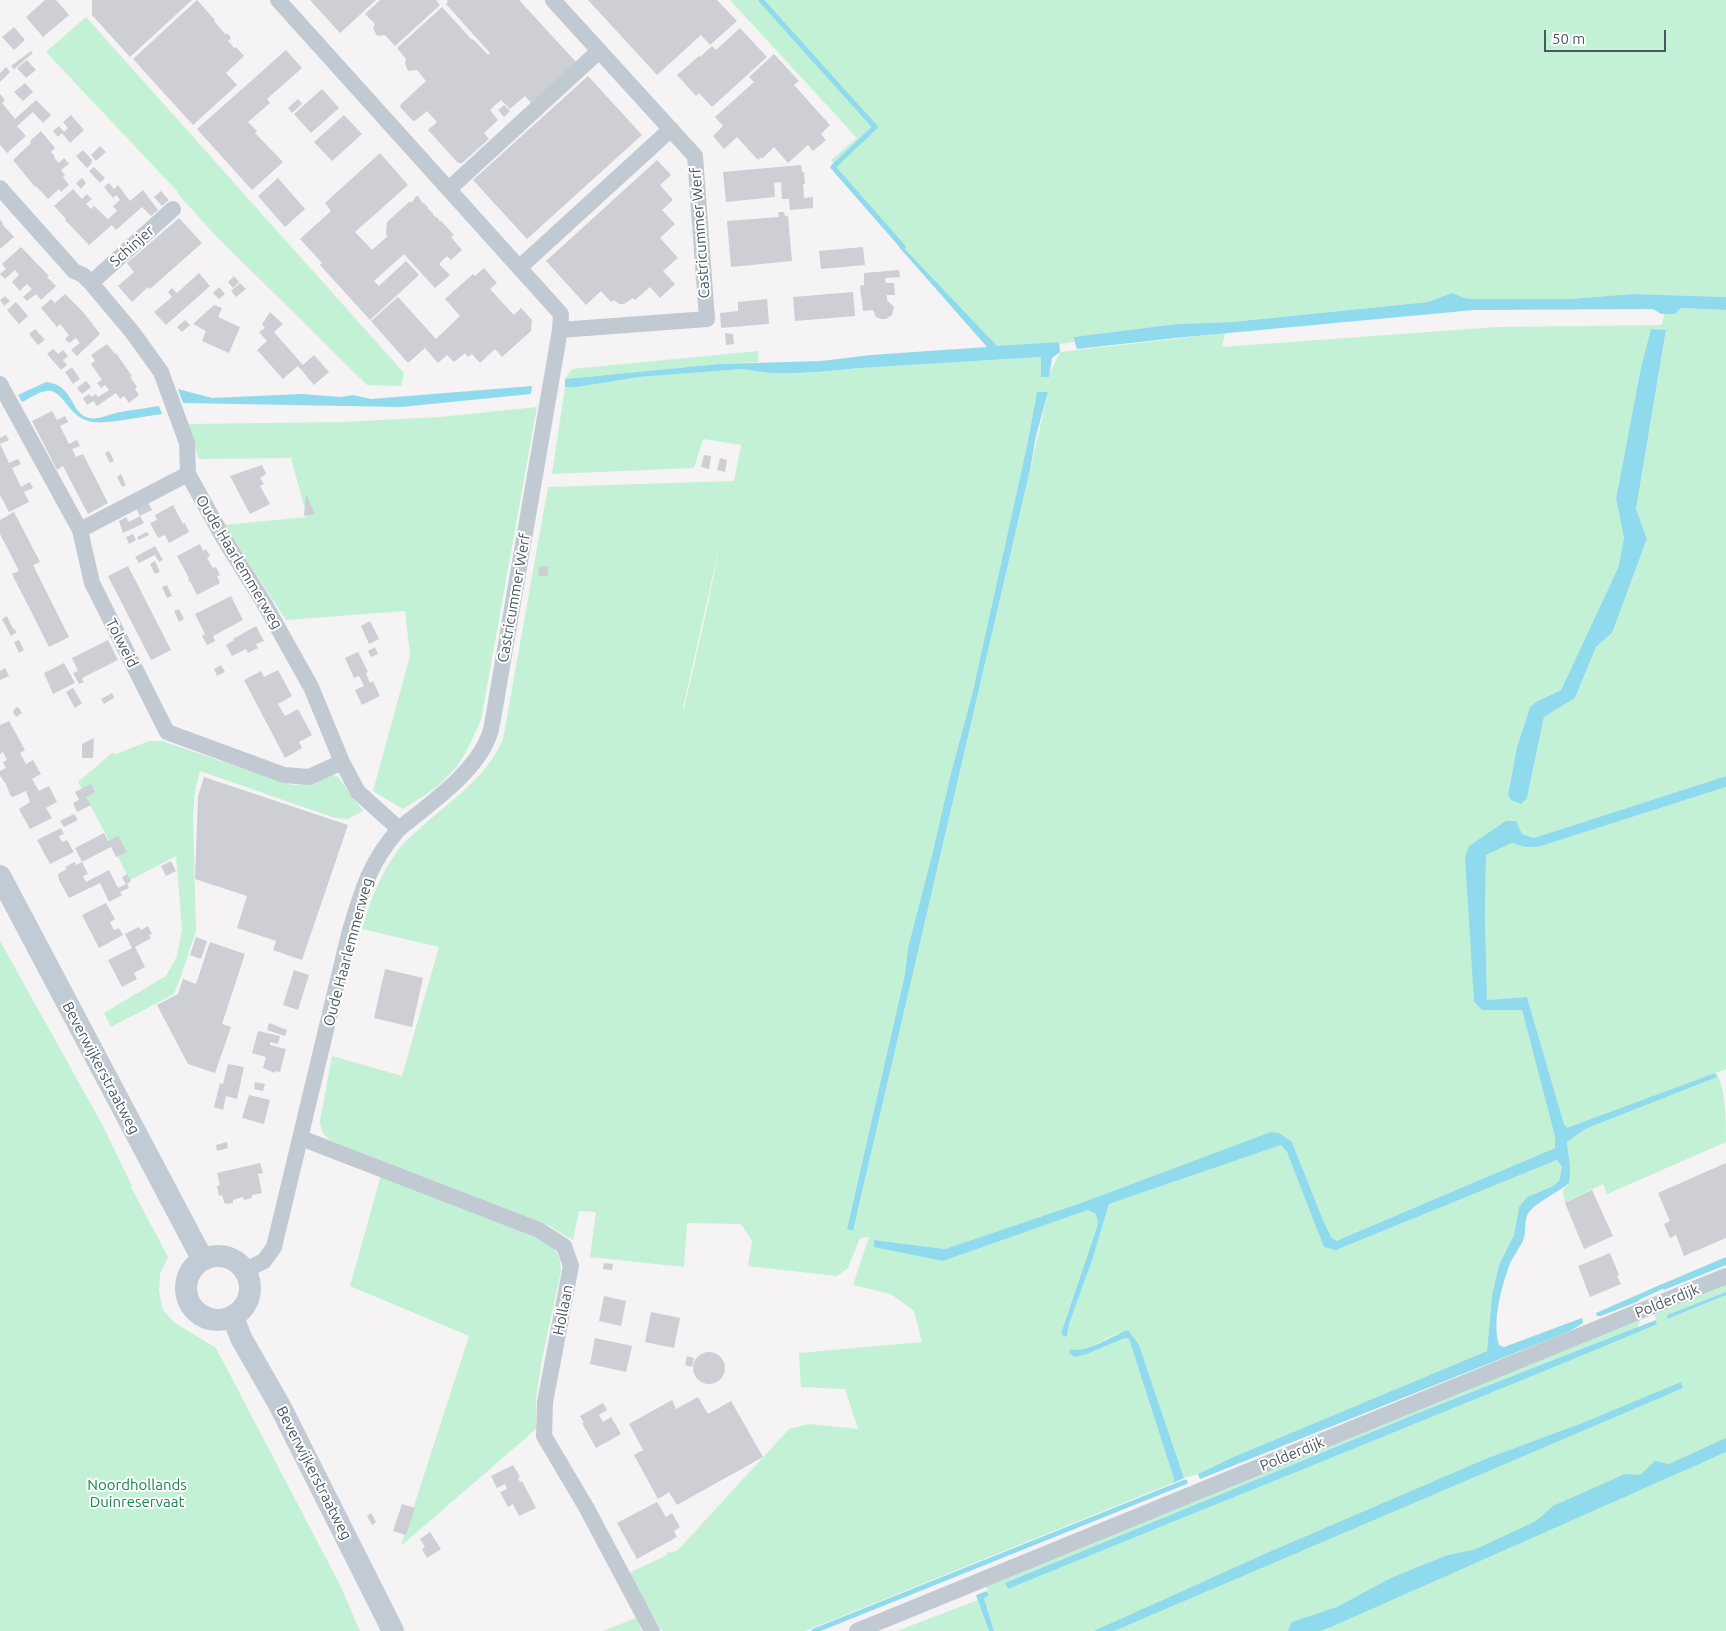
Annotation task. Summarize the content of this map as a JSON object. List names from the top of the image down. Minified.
{"streets":{"main road":["Beverwijkerstraatweg"],"street":["Castricummer Werf","Schinjer","Oude Haarlemmerweg","Tolweid","Polderdijk","Hollaan"]},"crossings":[["Castricummer Werf","Oude Haarlemmerweg"],["Schinjer","Oude Haarlemmerweg"],["Oude Haarlemmerweg","Tolweid"],["Oude Haarlemmerweg","Beverwijkerstraatweg"],["Oude Haarlemmerweg","Hollaan"]],"parks":["Noordhollands Duinreservaat"],"scale_bar":"50 m"}
